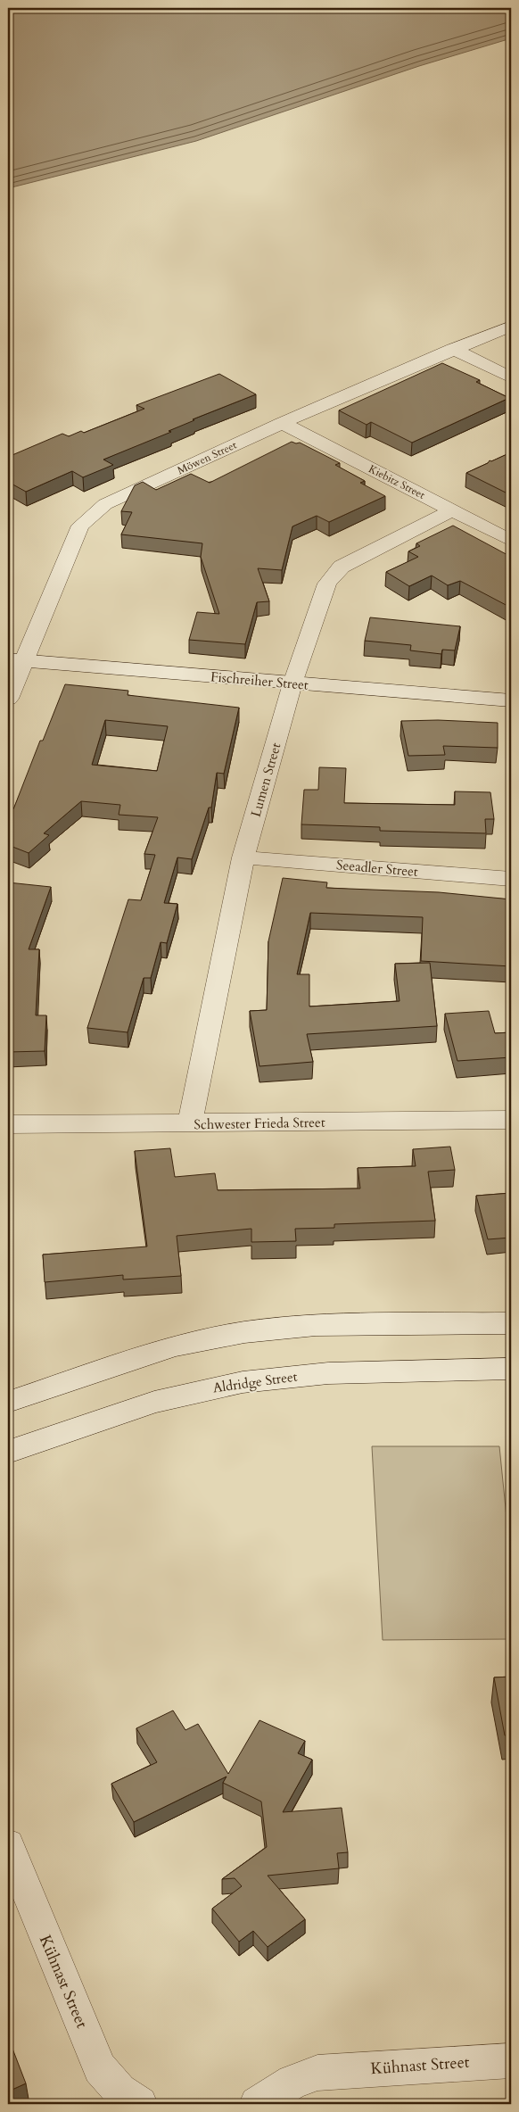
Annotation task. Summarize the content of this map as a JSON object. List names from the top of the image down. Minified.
{"streets":{"street":["Möwen Street","Kiebitz Street","Fischreiher Street","Lumen Street","Seeadler Street","Schwester Frieda Street","Aldridge Street","Kühnast Street"]},"crossings":[["Möwen Street","Kiebitz Street"],["Möwen Street","Fischreiher Street"],["Kiebitz Street","Lumen Street"],["Fischreiher Street","Lumen Street"],["Lumen Street","Seeadler Street"],["Lumen Street","Schwester Frieda Street"]]}
